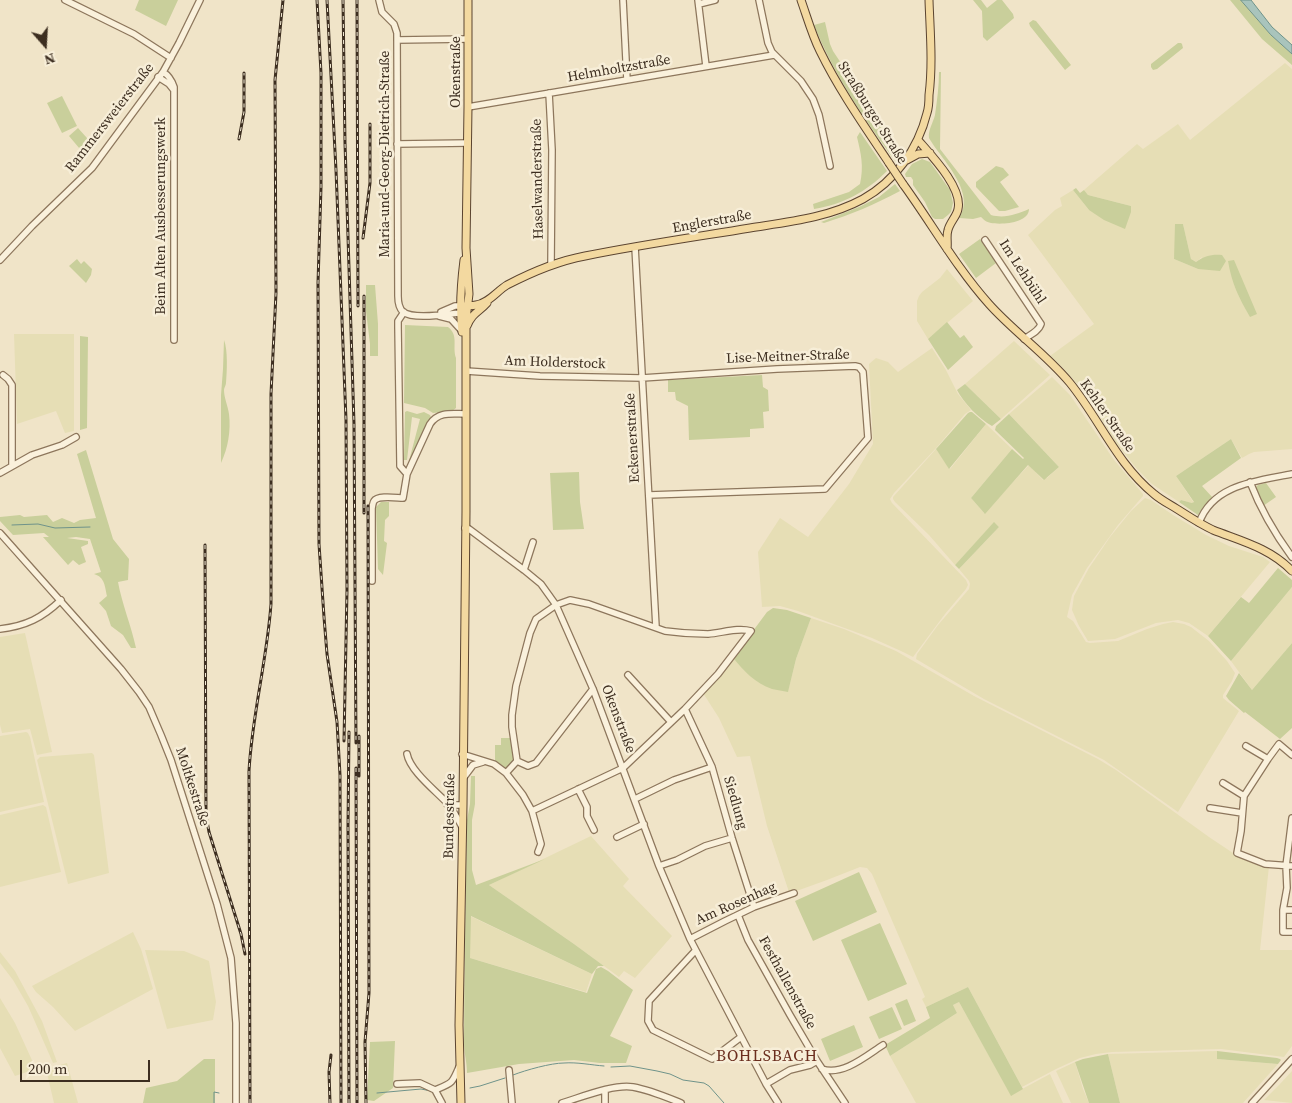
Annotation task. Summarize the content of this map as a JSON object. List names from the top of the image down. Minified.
{"streets":{"main road":["Okenstraße","Straßburger Straße","Englerstraße","Kehler Straße","Bundesstraße"],"street":["Helmholtzstraße","Rammersweierstraße","Maria-und-Georg-Dietrich-Straße","Haselwanderstraße","Beim Alten Ausbesserungswerk","Im Lehbühl","Lise-Meitner-Straße","Am Holderstock","Eckenerstraße","Moltkestraße","Siedlung","Am Rosenhag","Festhallenstraße"]},"crossings":[["Helmholtzstraße","Okenstraße"],["Helmholtzstraße","Haselwanderstraße"],["Okenstraße","Englerstraße"],["Okenstraße","Am Holderstock"],["Okenstraße","Bundesstraße"],["Okenstraße","Am Rosenhag"],["Straßburger Straße","Kehler Straße"],["Haselwanderstraße","Englerstraße"],["Englerstraße","Eckenerstraße"],["Im Lehbühl","Kehler Straße"],["Lise-Meitner-Straße","Am Holderstock"],["Lise-Meitner-Straße","Eckenerstraße"],["Am Holderstock","Eckenerstraße"],["Siedlung","Am Rosenhag"],["Am Rosenhag","Festhallenstraße"]],"districts":["BOHLSBACH"],"scale_bar":"200 m","north":"bottom"}
